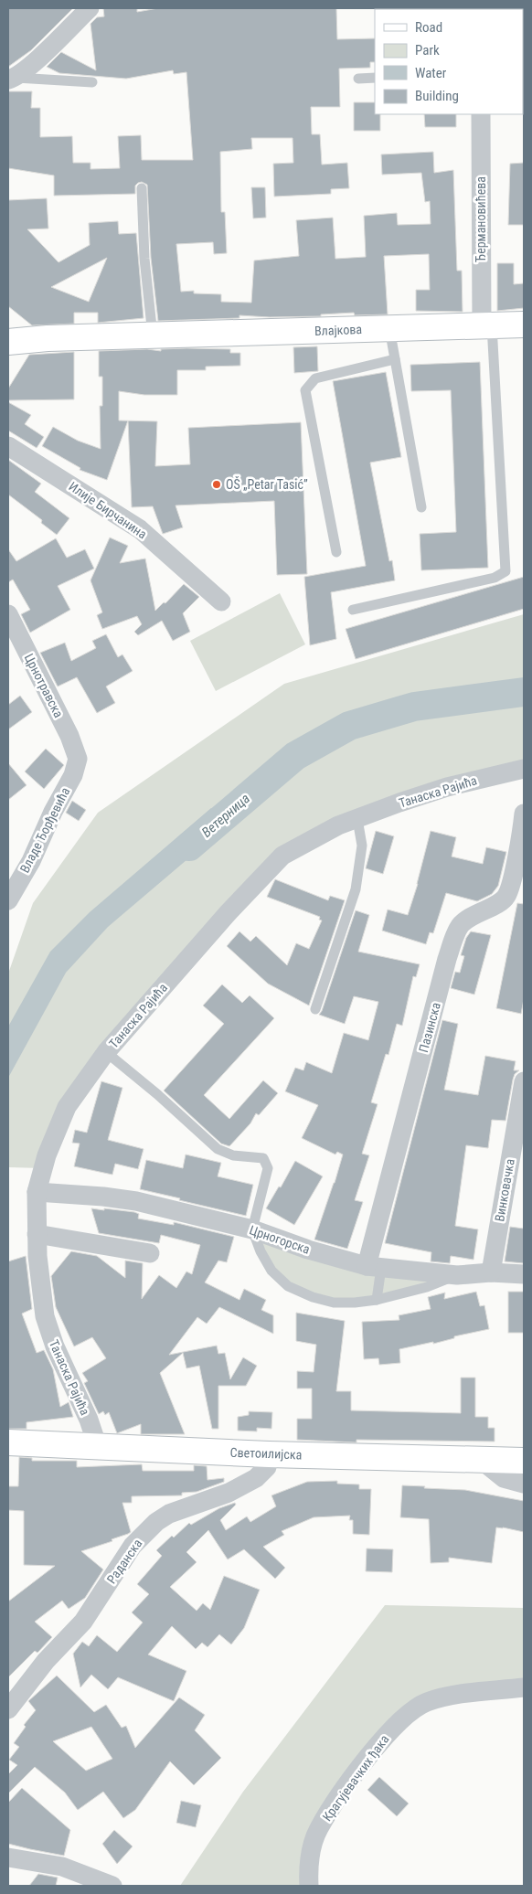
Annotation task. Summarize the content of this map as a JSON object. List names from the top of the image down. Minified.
{"streets":{"street":["Ђермановићева","Влајкова","Илије Бирчанина","Црнотравска","Танаска Рајића","Владе Ђорђевића","Пазинска","Винковачка","Црногорска","Светоилијска","Раданска","Крагујевачких ђака"]},"crossings":[["Ђермановићева","Влајкова"],["Црнотравска","Владе Ђорђевића"],["Танаска Рајића","Црногорска"],["Танаска Рајића","Светоилијска"],["Пазинска","Црногорска"],["Винковачка","Црногорска"],["Светоилијска","Раданска"]],"water":["Ветерница"],"places":["OŠ „Petar Tasić”"],"legend":["Road","Park","Water","Building"]}
